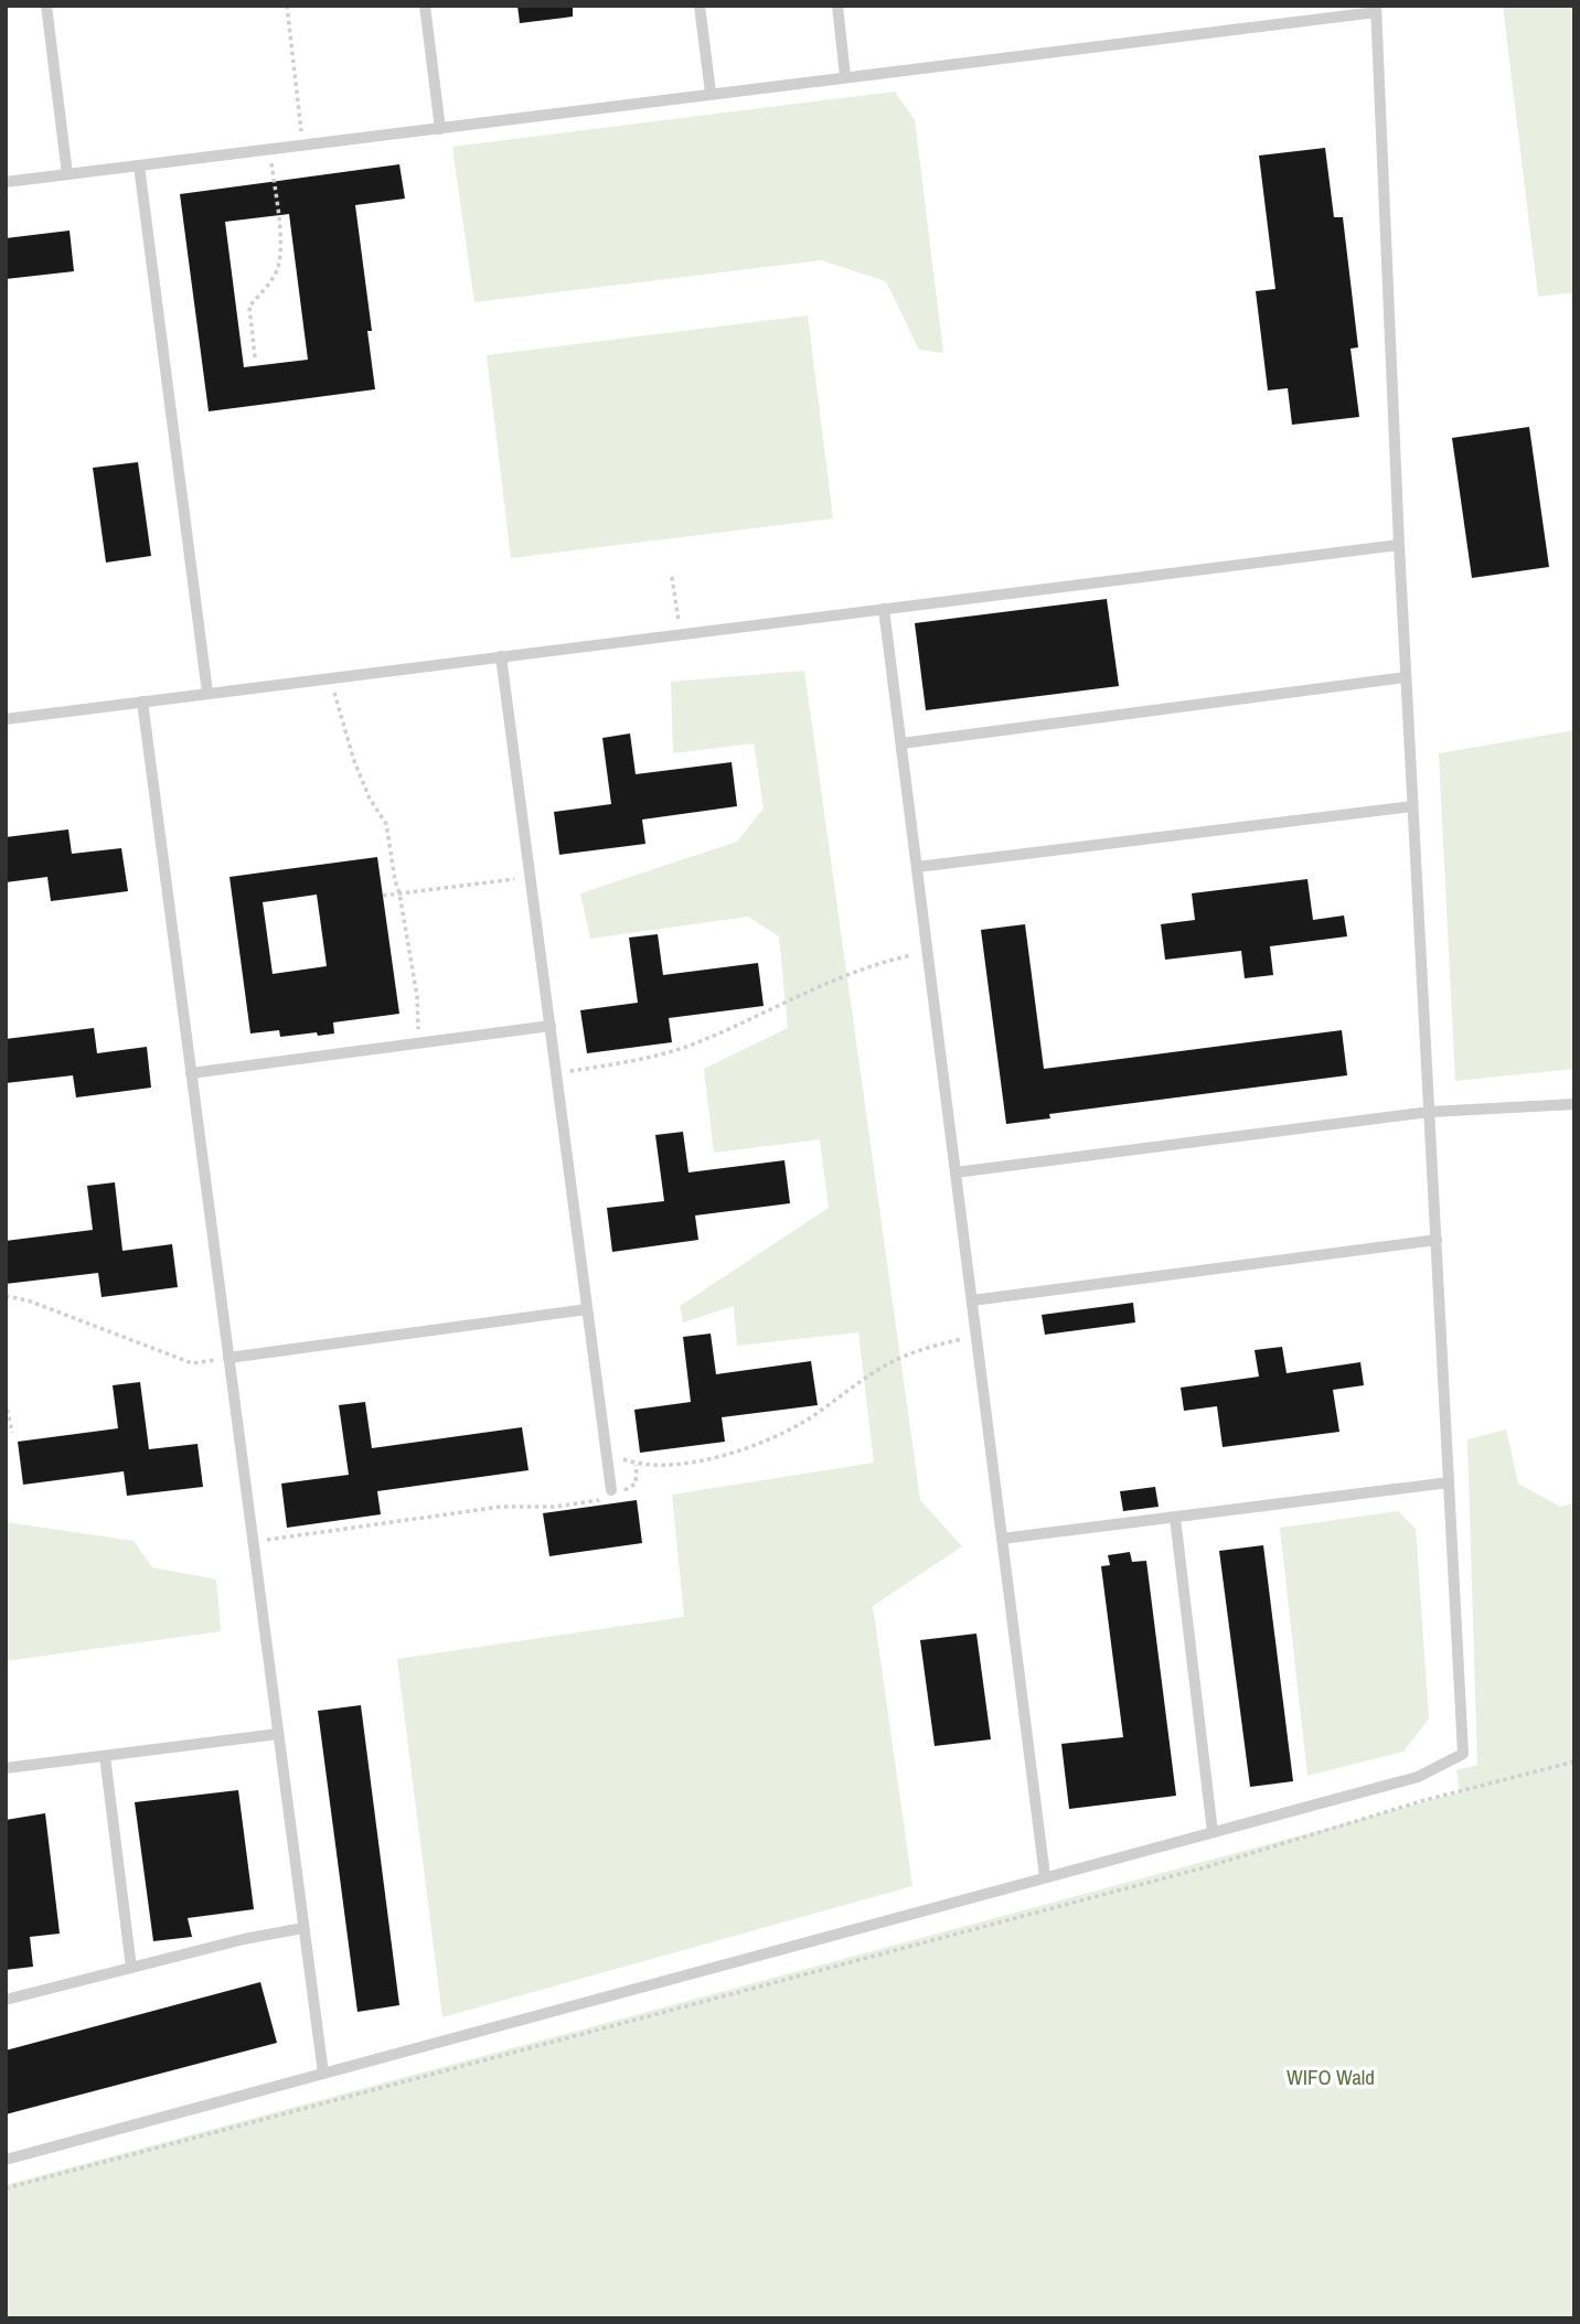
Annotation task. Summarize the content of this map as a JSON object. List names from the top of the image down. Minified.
{"parks":["WIFO Wald"]}
